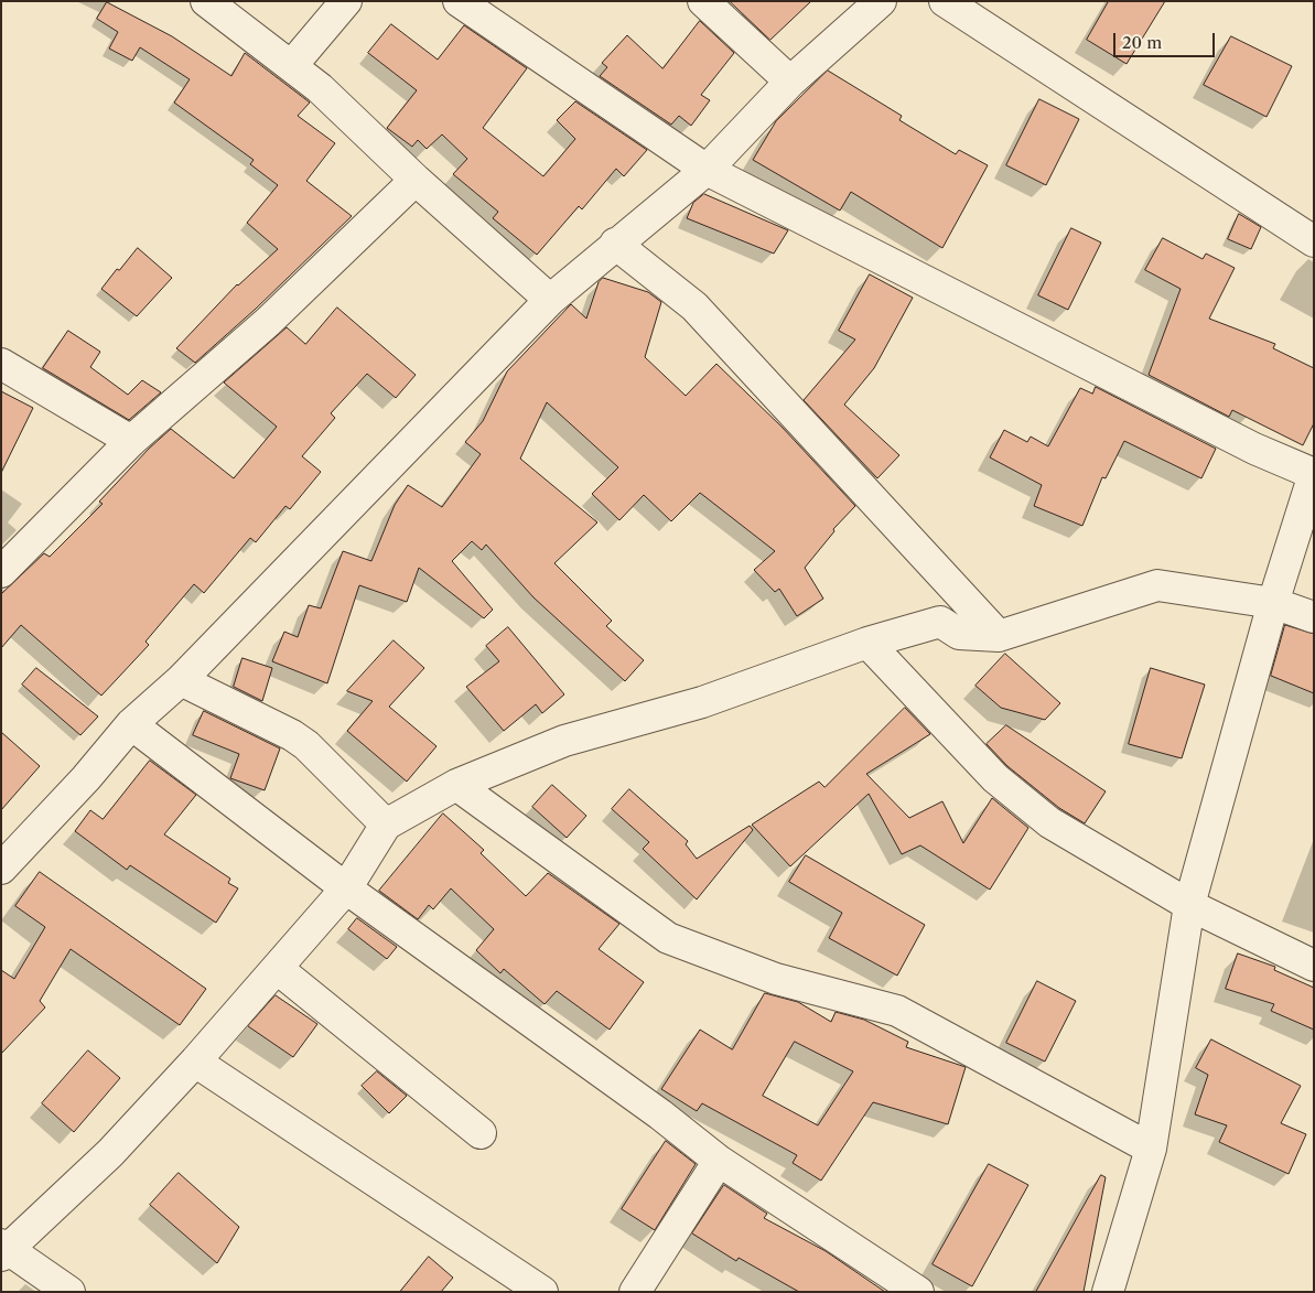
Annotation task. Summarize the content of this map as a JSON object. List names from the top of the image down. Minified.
{"scale_bar":"20 m"}
